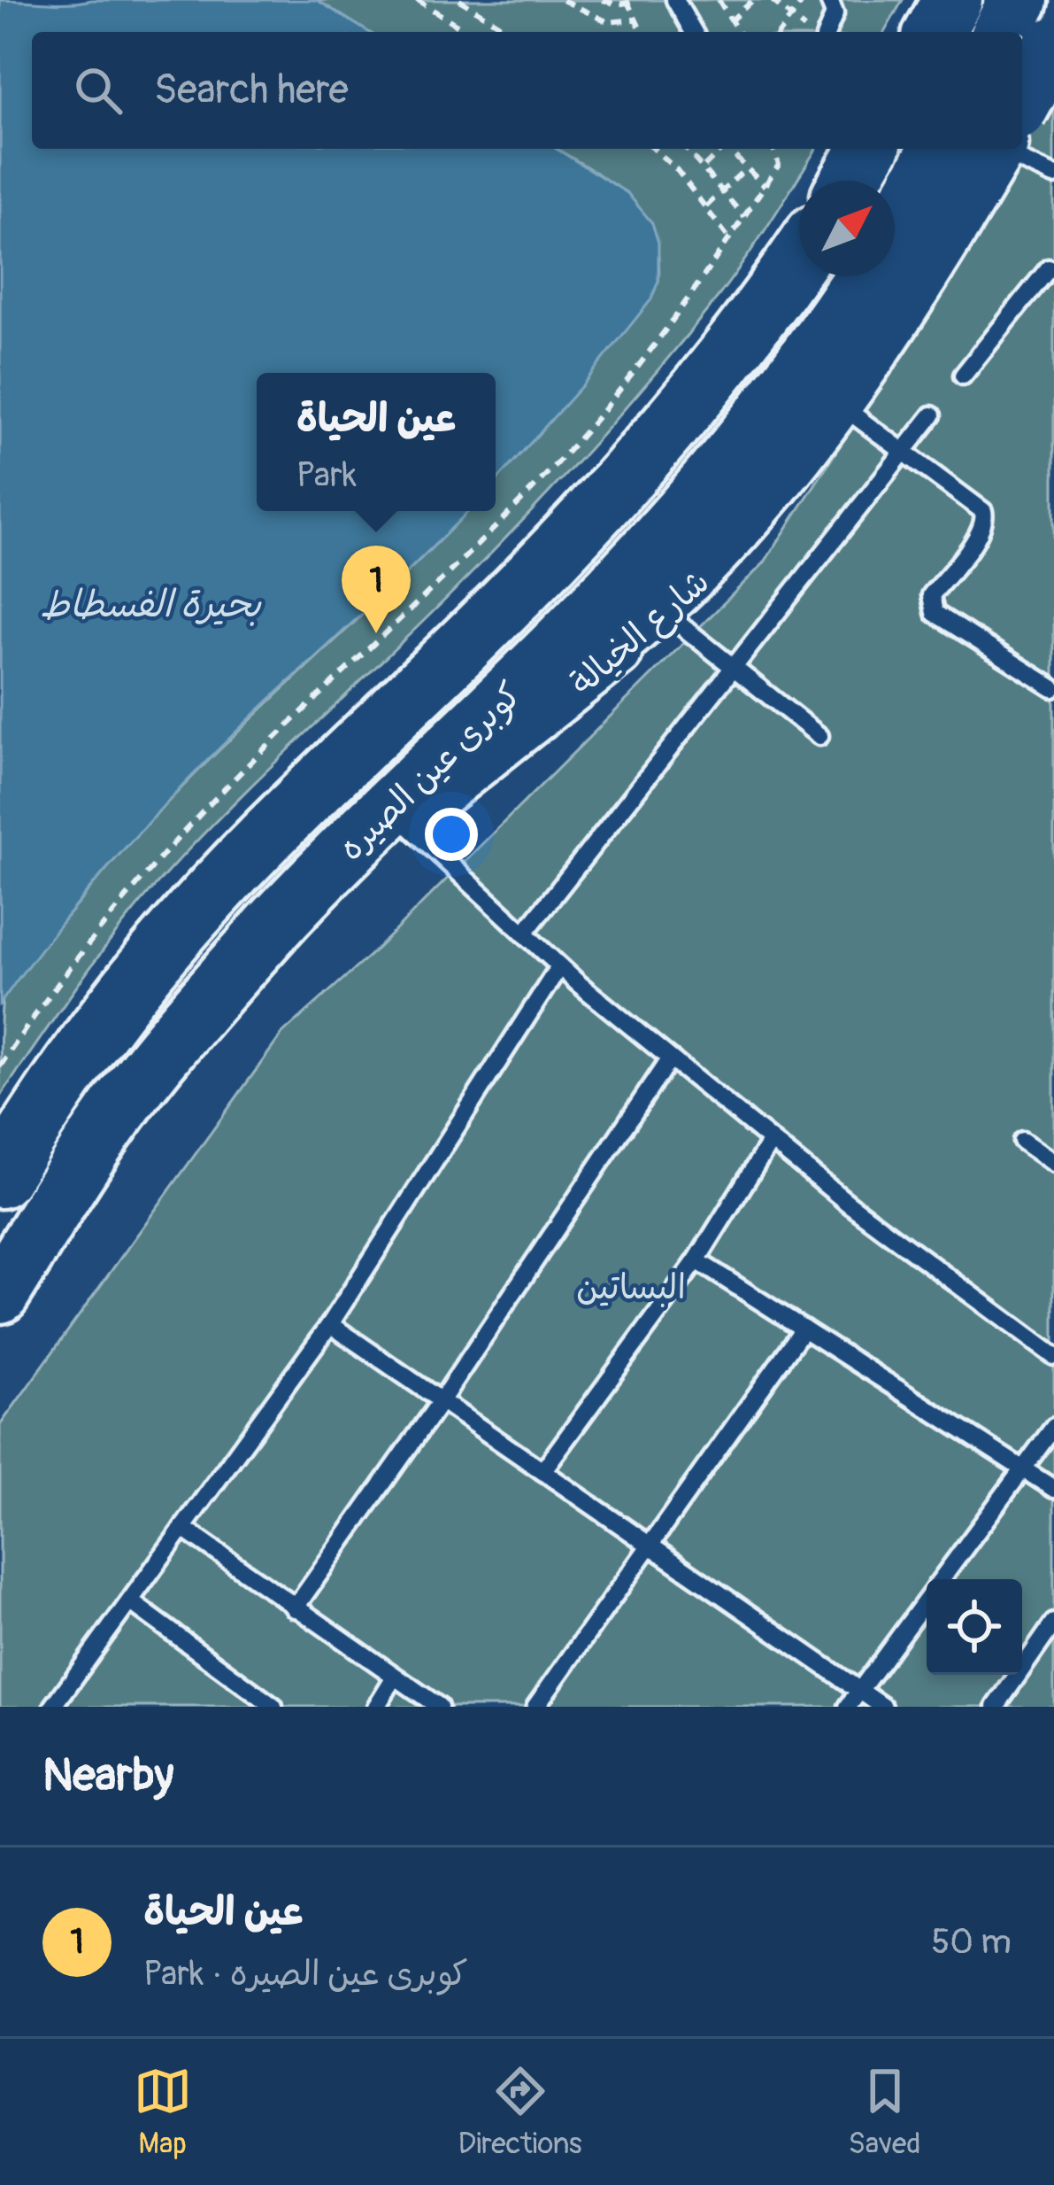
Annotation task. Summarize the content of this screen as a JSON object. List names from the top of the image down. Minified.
{"streets":{"highway":["كوبرى عين الصيره"],"street":["شارع الخيالة"]},"water":["بحيرة الفسطاط"],"parks":["البساتين"],"north":"top right","page":{"search":"Search here","popup":["عين الحياة","Park"],"pins":"1","heading":"Nearby","list":[{"mark":"1","name":"عين الحياة","note":"Park · كوبرى عين الصيره","value":"50 m"}],"nav":["Map","Directions","Saved"]}}
